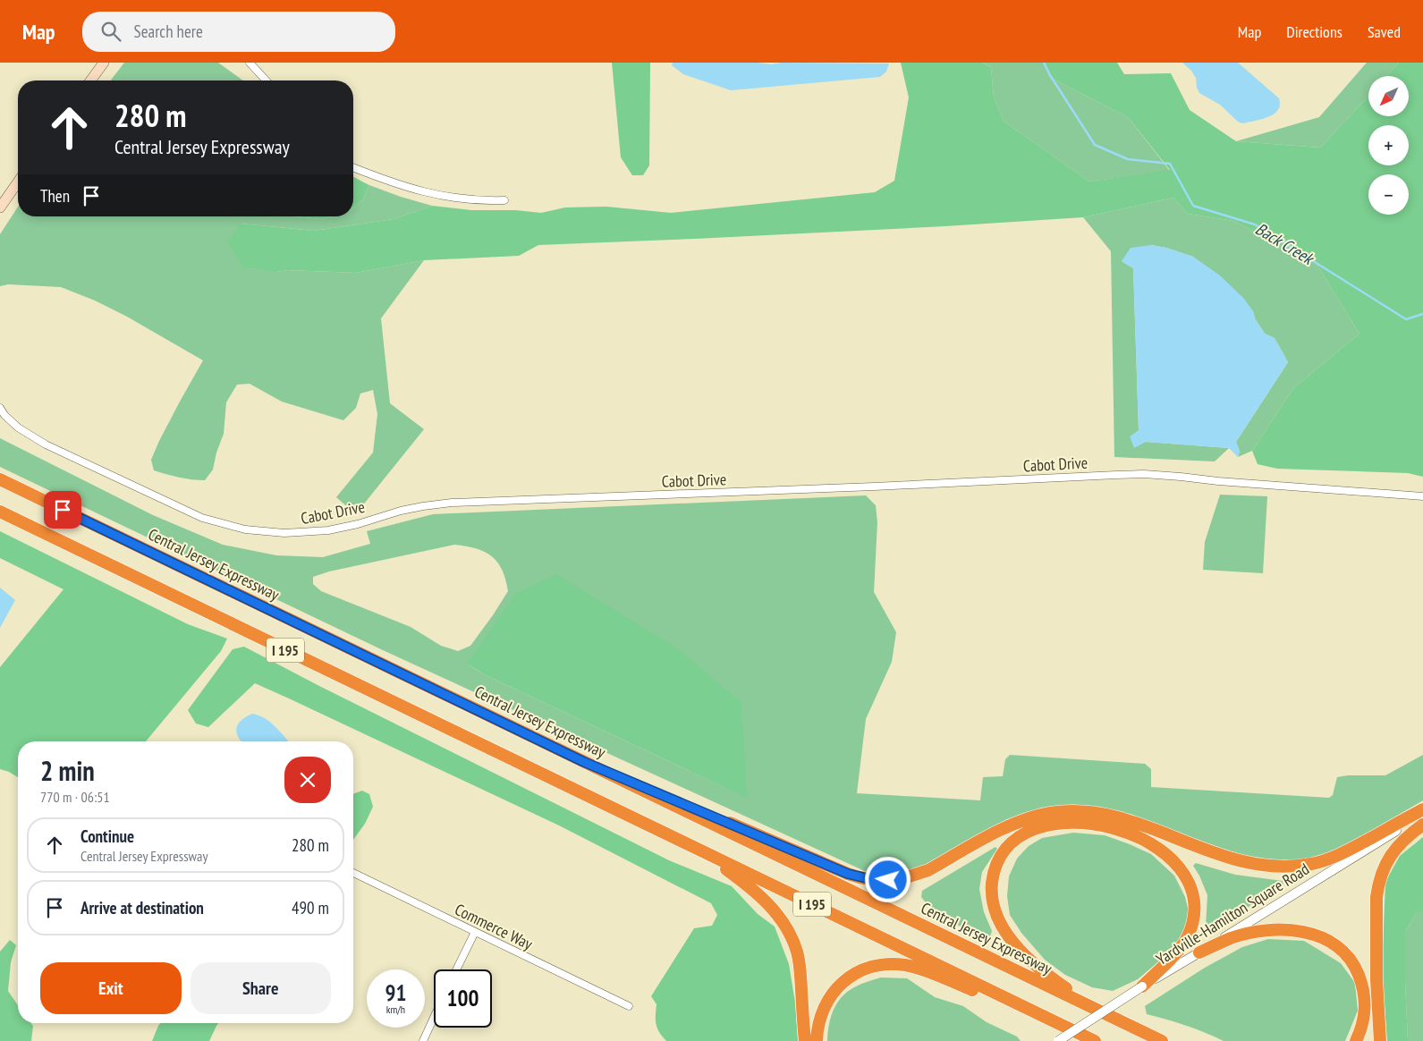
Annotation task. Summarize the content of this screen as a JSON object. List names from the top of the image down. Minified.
{"streets":{"highway":["Central Jersey Expressway","I 195"],"street":["Cabot Drive","Yardville-Hamilton Square Road","Commerce Way"]},"water":["Back Creek"],"north":"bottom left","page":{"header":"Map","search":"Search here","nav":["Map","Directions","Saved"],"map_buttons":["+","−"],"turn":["280 m","Central Jersey Expressway"],"then":"Then","heading":["2 min","770 m · 06:51"],"list":[{"name":"Continue","note":"Central Jersey Expressway","value":"280 m"},{"name":"Arrive at destination","value":"490 m"}],"buttons":["Exit","Share"],"speed":"91 km/h","limit":"100"}}
